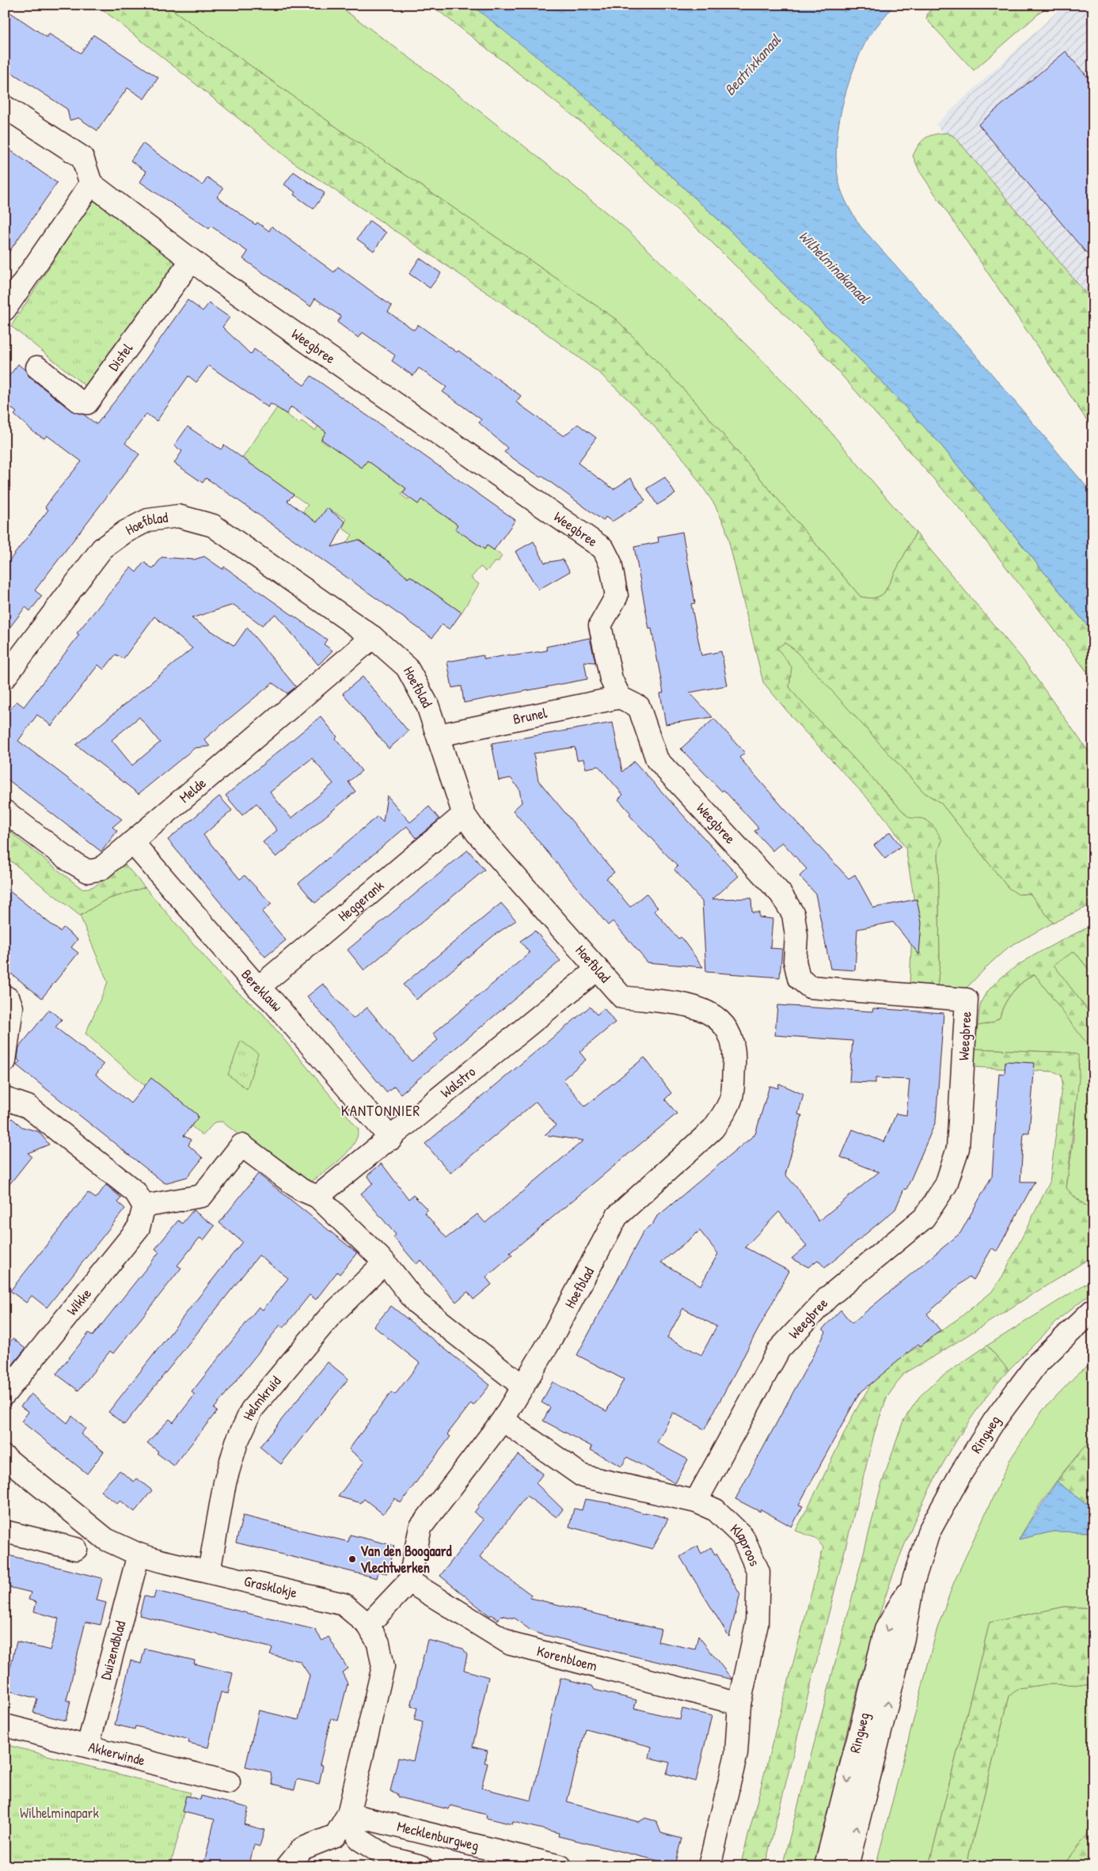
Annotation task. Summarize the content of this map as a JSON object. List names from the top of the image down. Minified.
{"streets":{"street":["Weegbree","Distel","Hoefblad","Brunel","Melde","Heggerank","Bereklauw","Walstro","Wikke","Helmkruid","Ringweg","Klaproos","Grasklokje","Duizendblad","Korenbloem","Akkerwinde","Mecklenburgweg"]},"crossings":[["Weegbree","Distel"],["Weegbree","Brunel"],["Weegbree","Klaproos"],["Hoefblad","Brunel"],["Hoefblad","Melde"],["Hoefblad","Heggerank"],["Hoefblad","Walstro"],["Hoefblad","Klaproos"],["Hoefblad","Korenbloem"],["Melde","Bereklauw"],["Heggerank","Bereklauw"],["Bereklauw","Walstro"],["Helmkruid","Grasklokje"],["Klaproos","Korenbloem"],["Grasklokje","Duizendblad"],["Grasklokje","Mecklenburgweg"],["Duizendblad","Akkerwinde"]],"districts":["KANTONNIER"],"water":["Beatrixkanaal","Wilhelminakanaal"],"parks":["Wilhelminapark"],"places":["Van den Boogaard Vlechtwerken"]}
